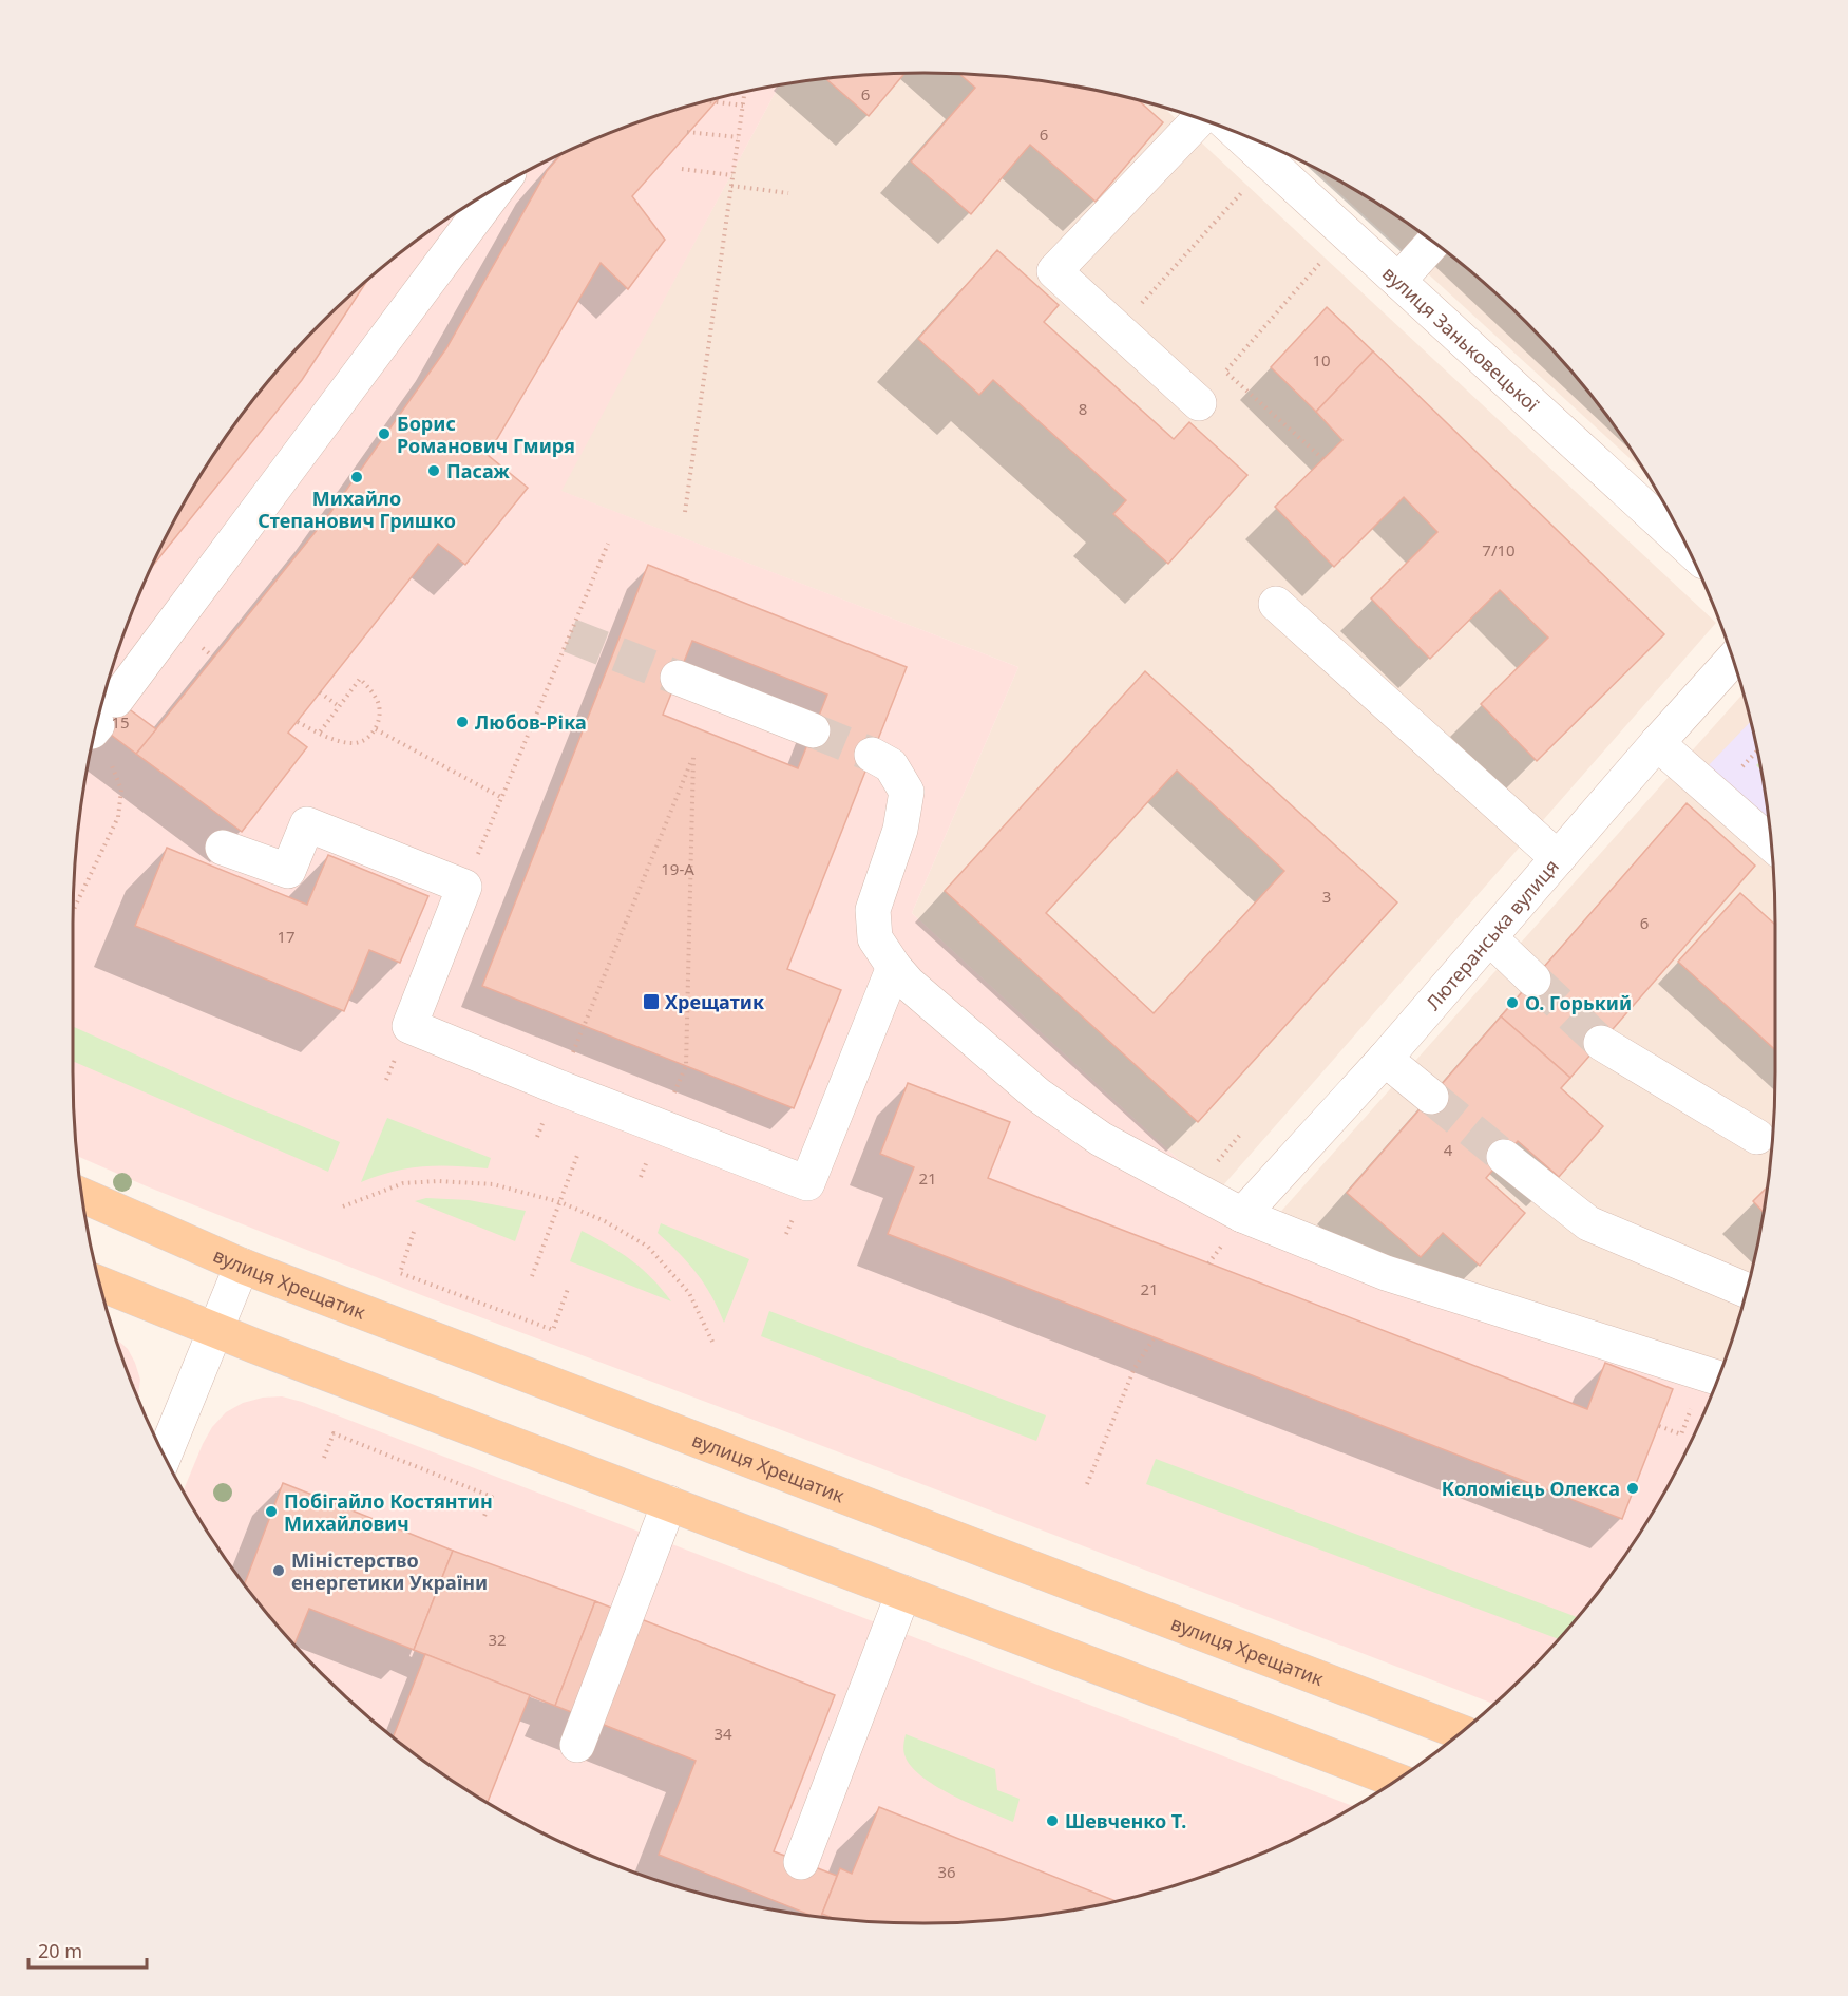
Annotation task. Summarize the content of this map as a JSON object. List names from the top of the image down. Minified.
{"streets":{"main road":["вулиця Хрещатик"],"street":["вулиця Заньковецької","Лютеранська вулиця"]},"places":{"other":["Борис Романович Гмиря","Пасаж","Михайло Степанович Гришко","Любов-Ріка","О. Горький","Коломієць Олекса","Побігайло Костянтин Михайлович","Міністерство енергетики України","Шевченко Т."],"transit":["Хрещатик"]},"house_numbers":["6","6","10","8","7/10","15","19-А","3","6","17","4","21","21","32","34","36"],"scale_bar":"20 m"}
